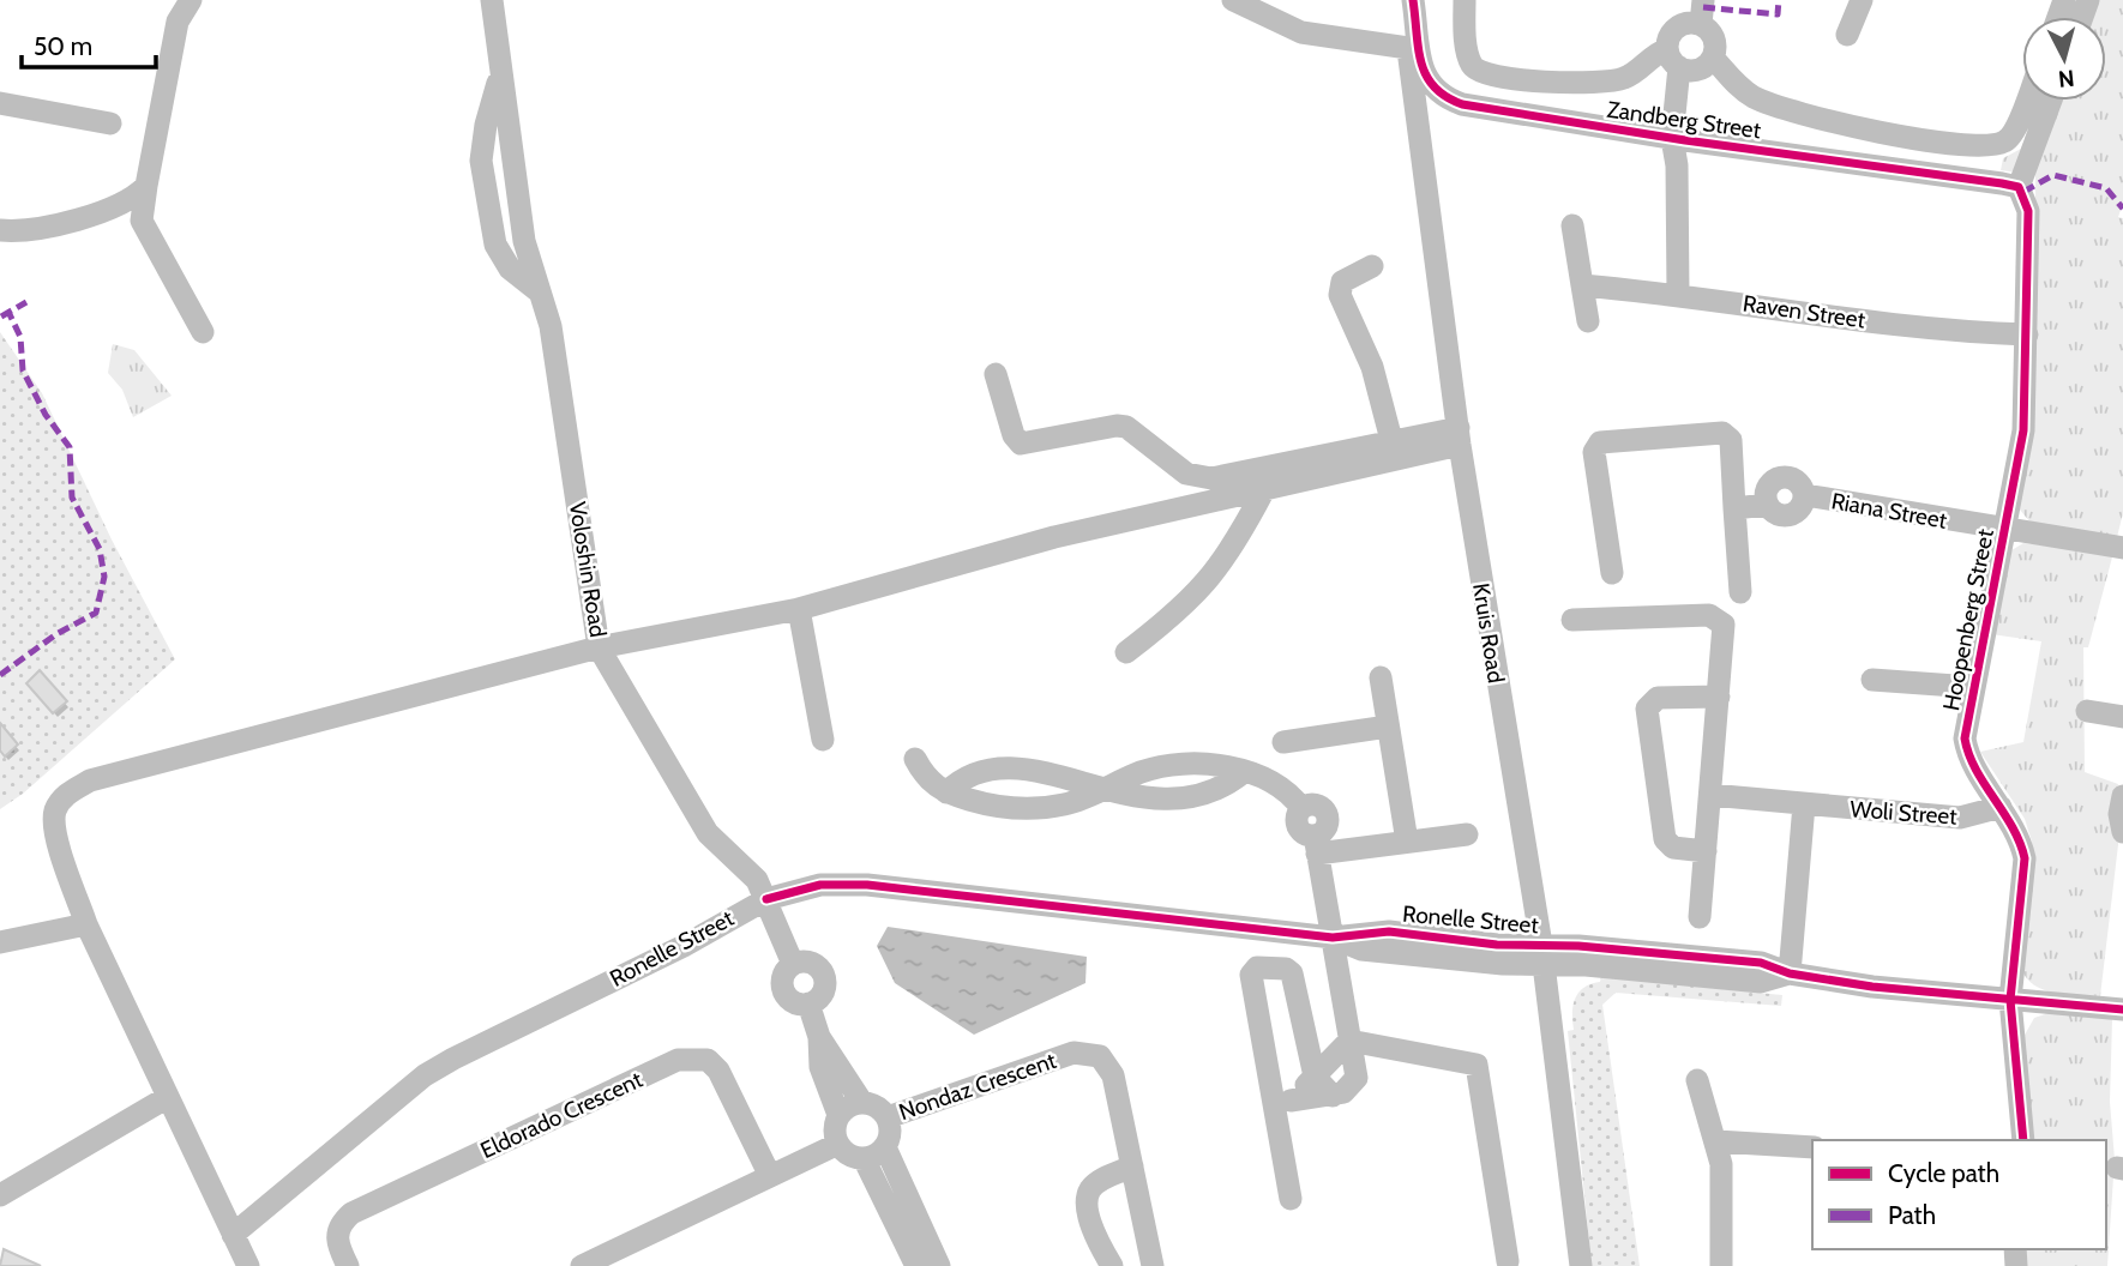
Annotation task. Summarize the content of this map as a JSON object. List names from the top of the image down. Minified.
{"streets":{"street":["Zandberg Street","Raven Street","Riana Street","Voloshin Road","Hoopenberg Street","Kruis Road","Woli Street","Ronelle Street","Nondaz Crescent","Eldorado Crescent"]},"crossings":[["Zandberg Street","Hoopenberg Street"],["Raven Street","Hoopenberg Street"],["Riana Street","Hoopenberg Street"],["Voloshin Road","Ronelle Street"],["Hoopenberg Street","Woli Street"],["Hoopenberg Street","Ronelle Street"],["Kruis Road","Ronelle Street"]],"legend":["Cycle path","Path"],"scale_bar":"50 m","north":"bottom"}
